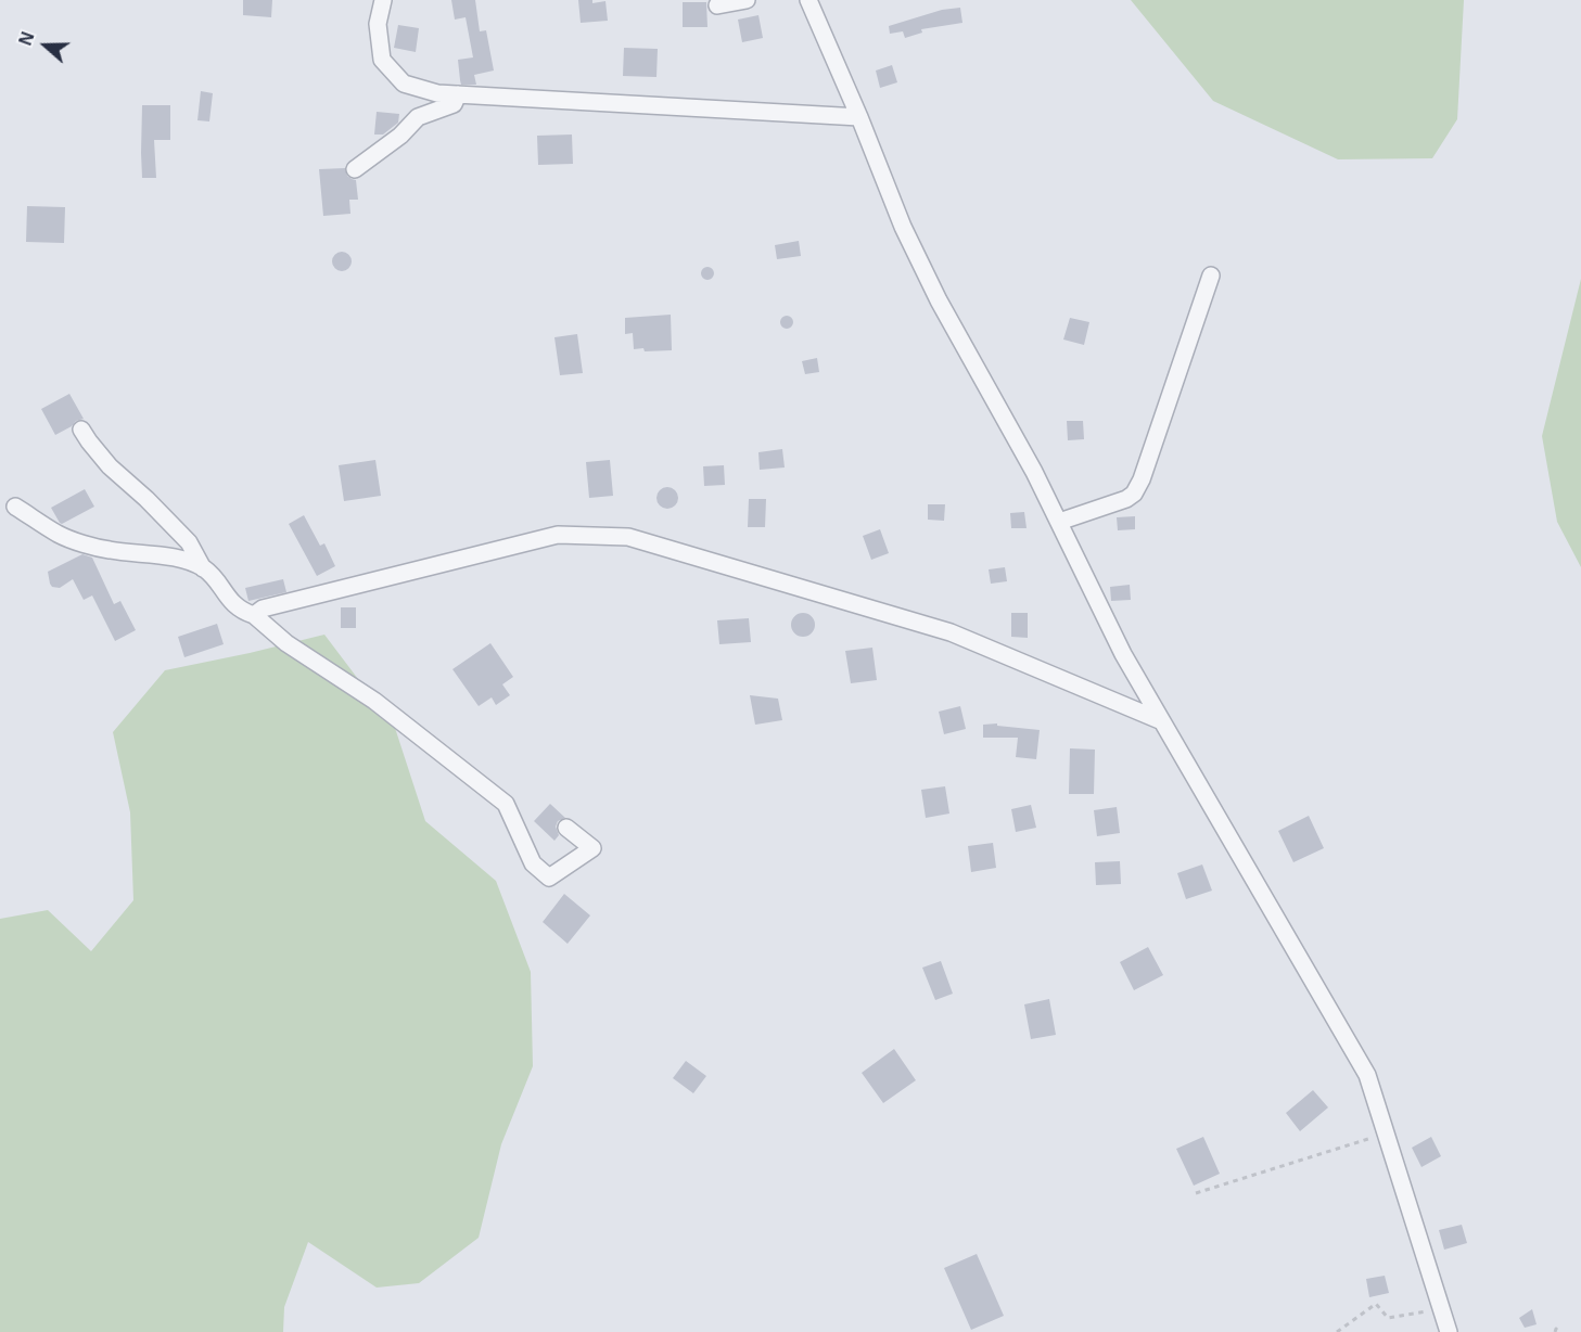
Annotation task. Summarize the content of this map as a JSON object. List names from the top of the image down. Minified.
{"north":"left"}
